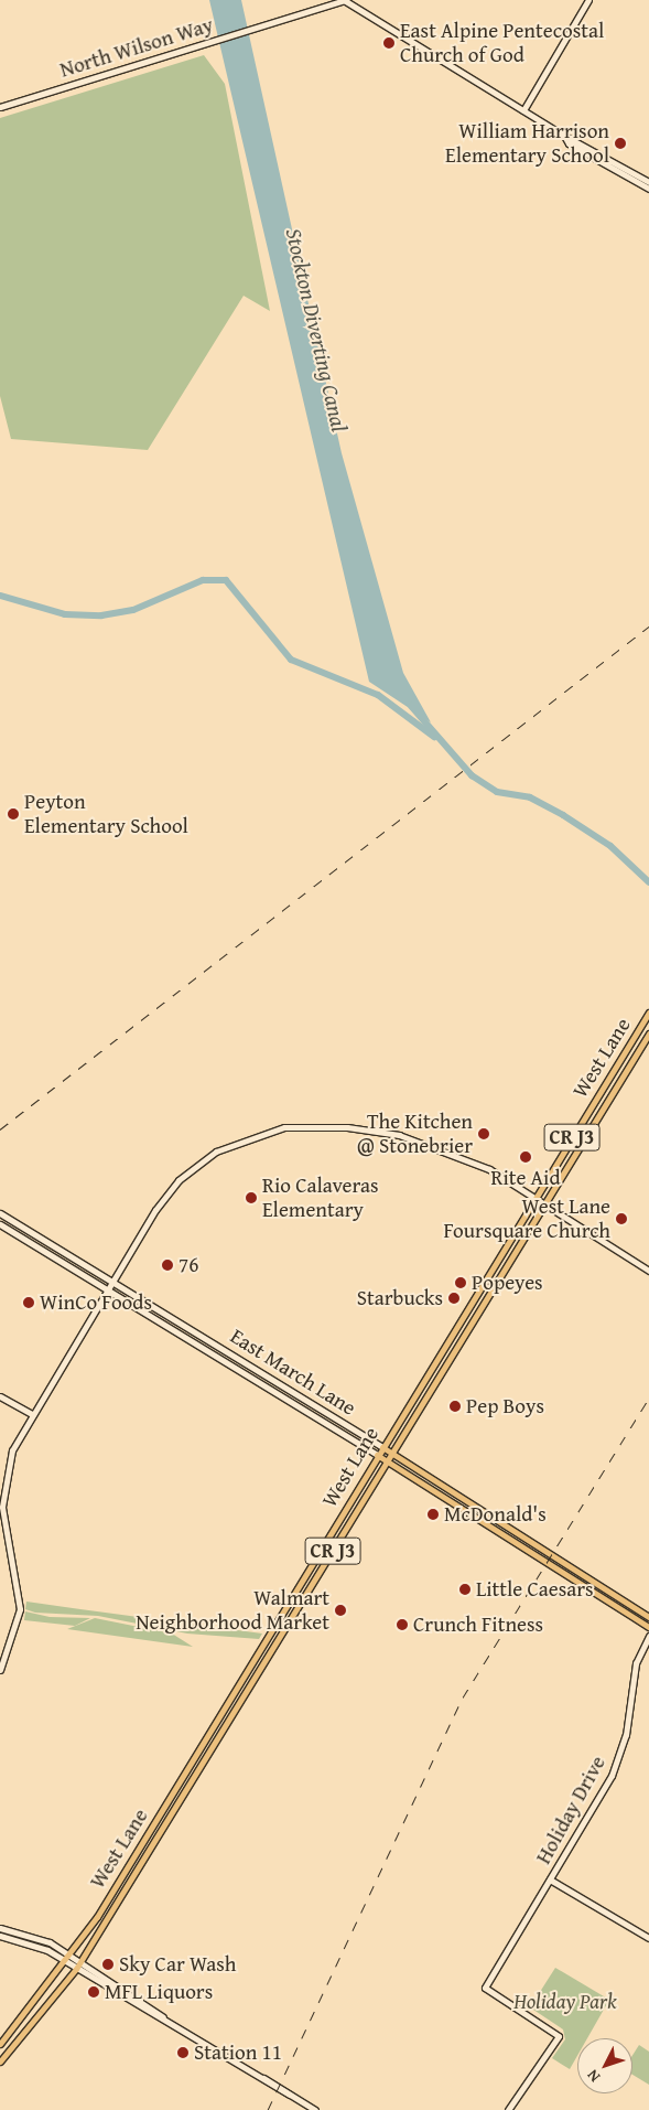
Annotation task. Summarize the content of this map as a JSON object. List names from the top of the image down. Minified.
{"streets":{"main road":["North Wilson Way","West Lane","CR J3","East March Lane","Holiday Drive"]},"crossings":[["West Lane","East March Lane"]],"water":["Stockton Diverting Canal"],"parks":["Holiday Park"],"places":["East Alpine Pentecostal Church of God","William Harrison Elementary School","Peyton Elementary School","The Kitchen @ Stonebrier","Rite Aid","Rio Calaveras Elementary","West Lane Foursquare Church","76","Popeyes","Starbucks","WinCo Foods","Pep Boys","McDonald's","Little Caesars","Walmart Neighborhood Market","Crunch Fitness","Sky Car Wash","MFL Liquors","Station 11"],"north":"bottom left"}
